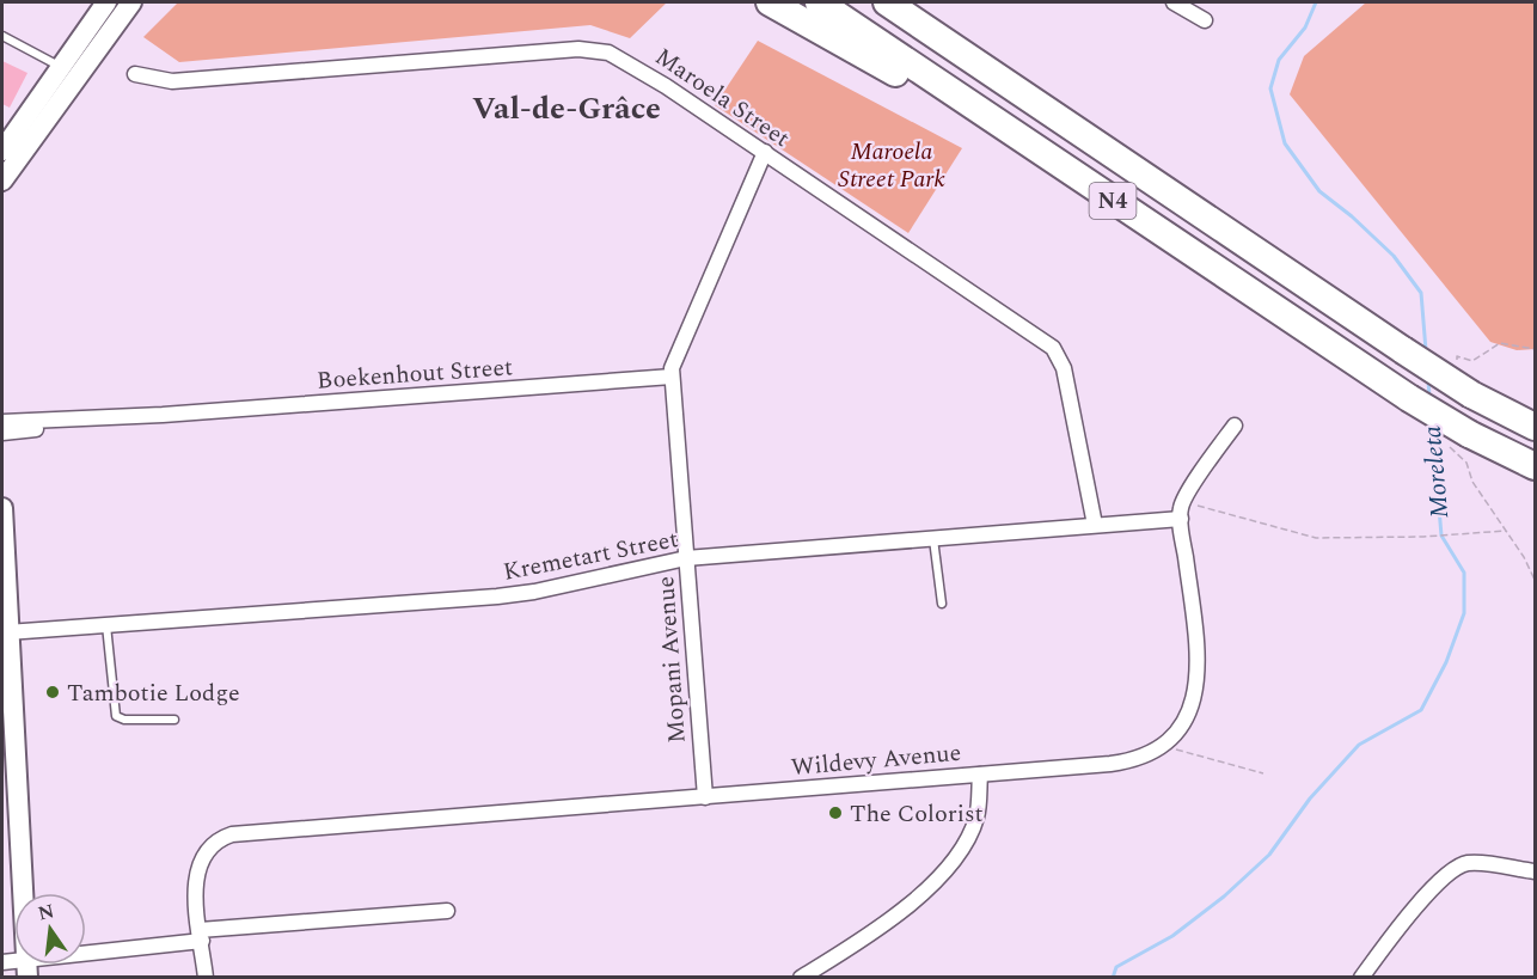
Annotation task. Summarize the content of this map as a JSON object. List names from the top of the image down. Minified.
{"streets":{"highway":["N4"],"street":["Maroela Street","Boekenhout Street","Kremetart Street","Mopani Avenue","Wildevy Avenue"]},"crossings":[["Maroela Street","Kremetart Street"],["Maroela Street","Mopani Avenue"],["Boekenhout Street","Mopani Avenue"],["Kremetart Street","Mopani Avenue"],["Kremetart Street","Wildevy Avenue"],["Mopani Avenue","Wildevy Avenue"]],"districts":["Val-de-Grâce"],"water":["Moreleta"],"parks":["Maroela Street Park"],"places":["Tambotie Lodge","The Colorist"],"north":"top"}
